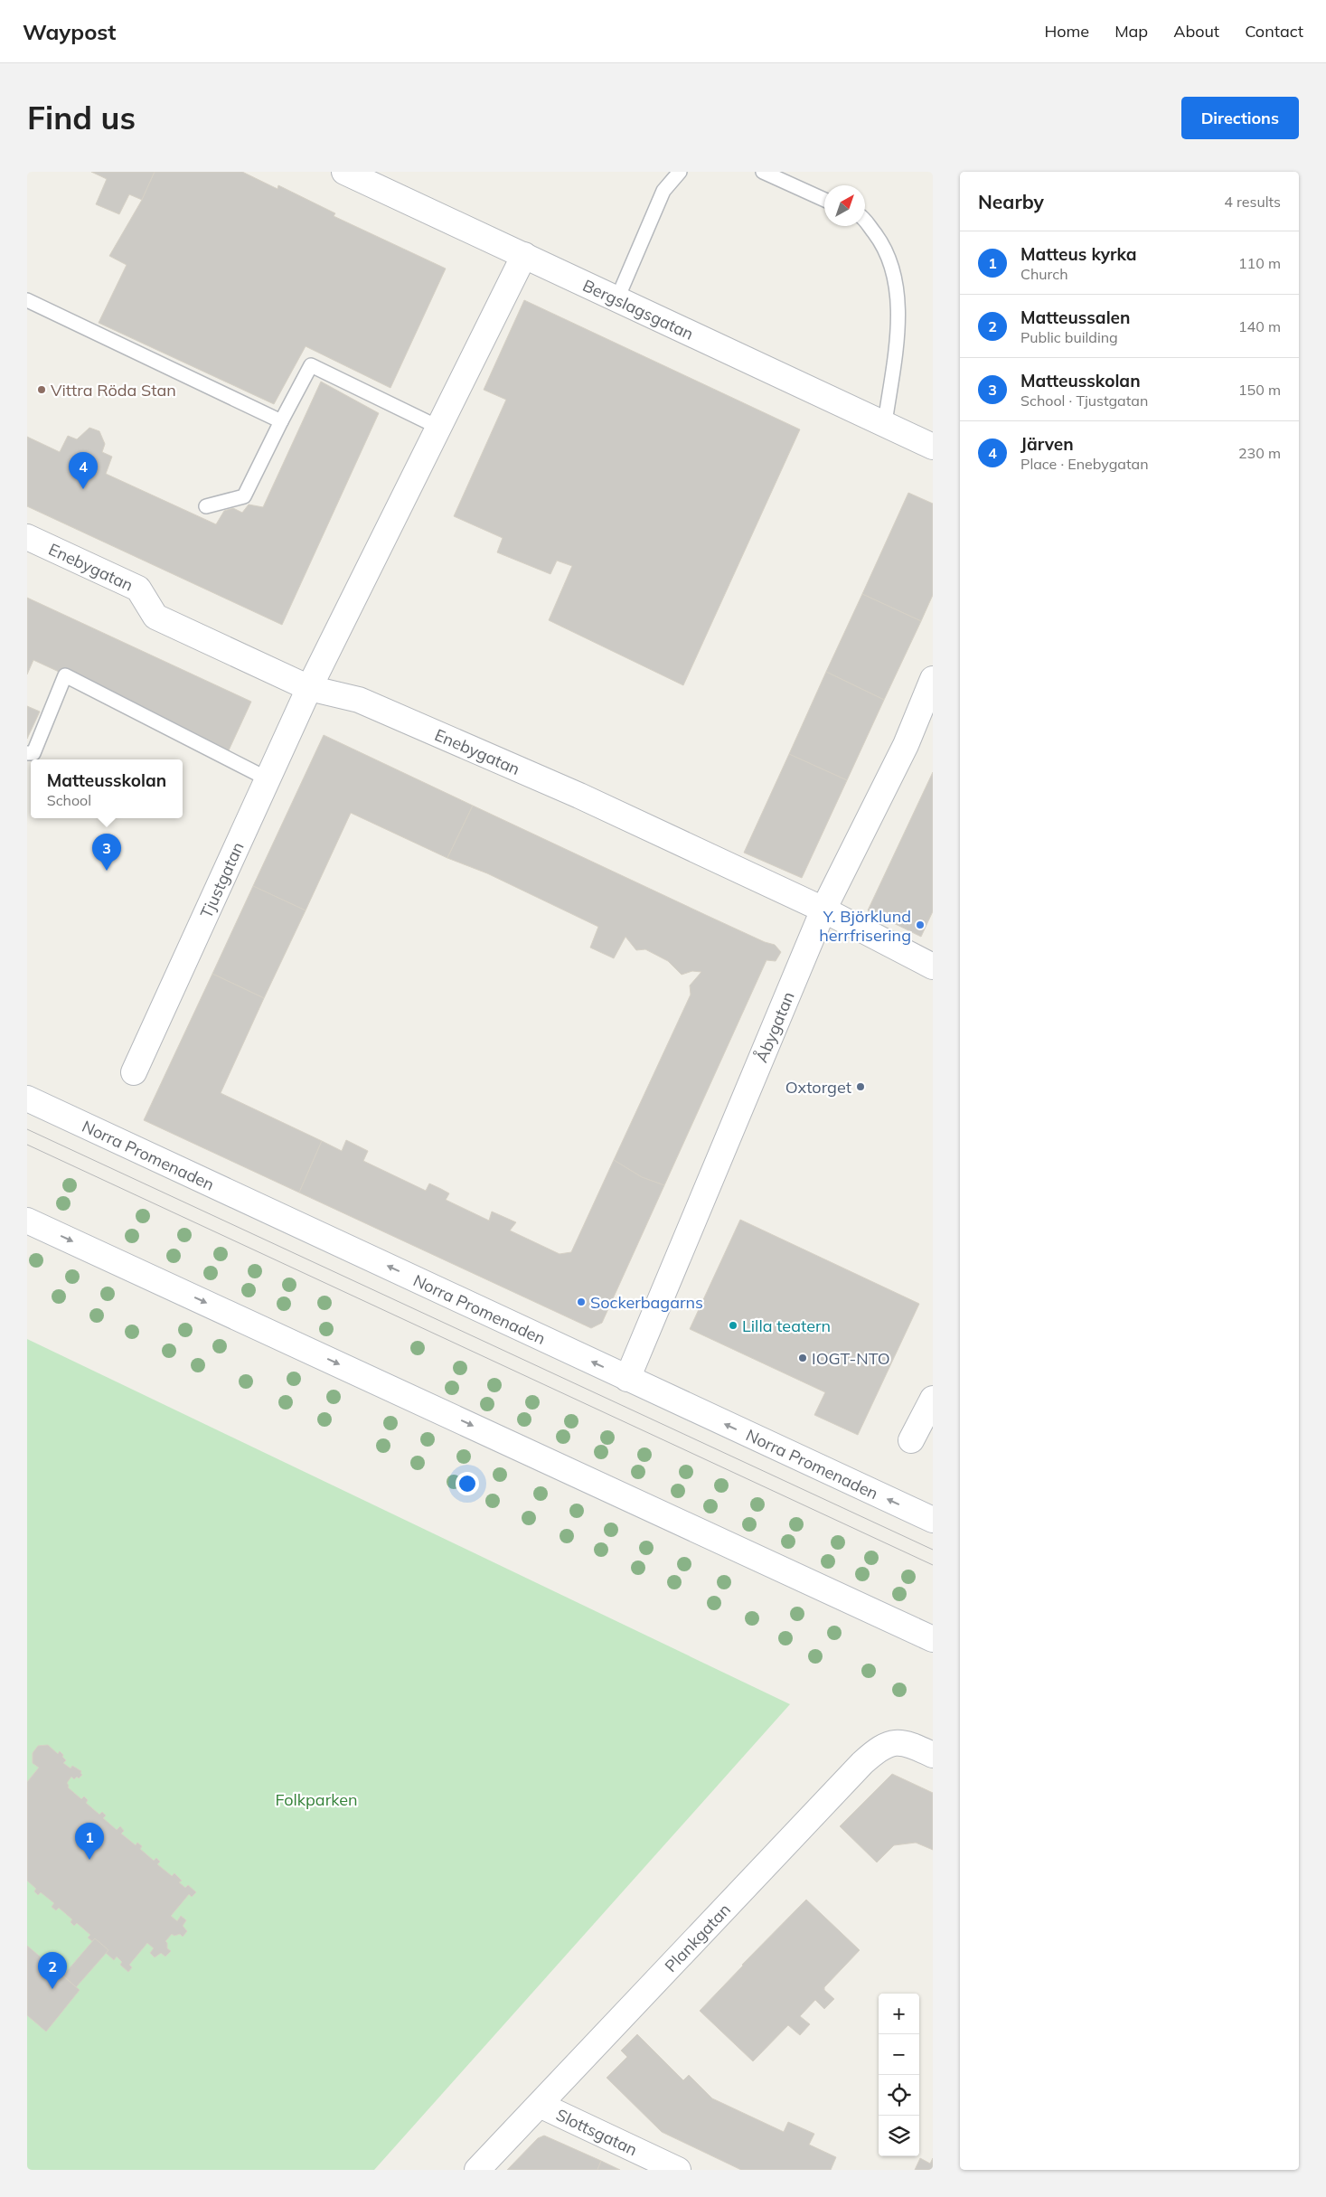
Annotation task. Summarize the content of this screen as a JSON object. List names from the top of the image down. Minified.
{"streets":{"street":["Bergslagsgatan","Enebygatan","Tjustgatan","Åbygatan","Norra Promenaden","Plankgatan","Slottsgatan"]},"crossings":[["Bergslagsgatan","Tjustgatan"],["Enebygatan","Tjustgatan"],["Enebygatan","Åbygatan"],["Åbygatan","Norra Promenaden"],["Plankgatan","Slottsgatan"]],"parks":["Folkparken"],"places":["Vittra Röda Stan","Y. Björklund herrfrisering","Oxtorget","Sockerbagarns","Lilla teatern","IOGT-NTO"],"north":"top right","page":{"header":"Waypost","nav":["Home","Map","About","Contact"],"buttons":"Directions","title":"Find us","heading":["Nearby","4 results"],"list":[{"mark":"1","name":"Matteus kyrka","note":"Church","value":"110 m"},{"mark":"2","name":"Matteussalen","note":"Public building","value":"140 m"},{"mark":"3","name":"Matteusskolan","note":"School · Tjustgatan","value":"150 m"},{"mark":"4","name":"Järven","note":"Place · Enebygatan","value":"230 m"}],"pins":["4","3","1","2"],"popup":["Matteusskolan","School"],"map_buttons":["+","−"]}}
